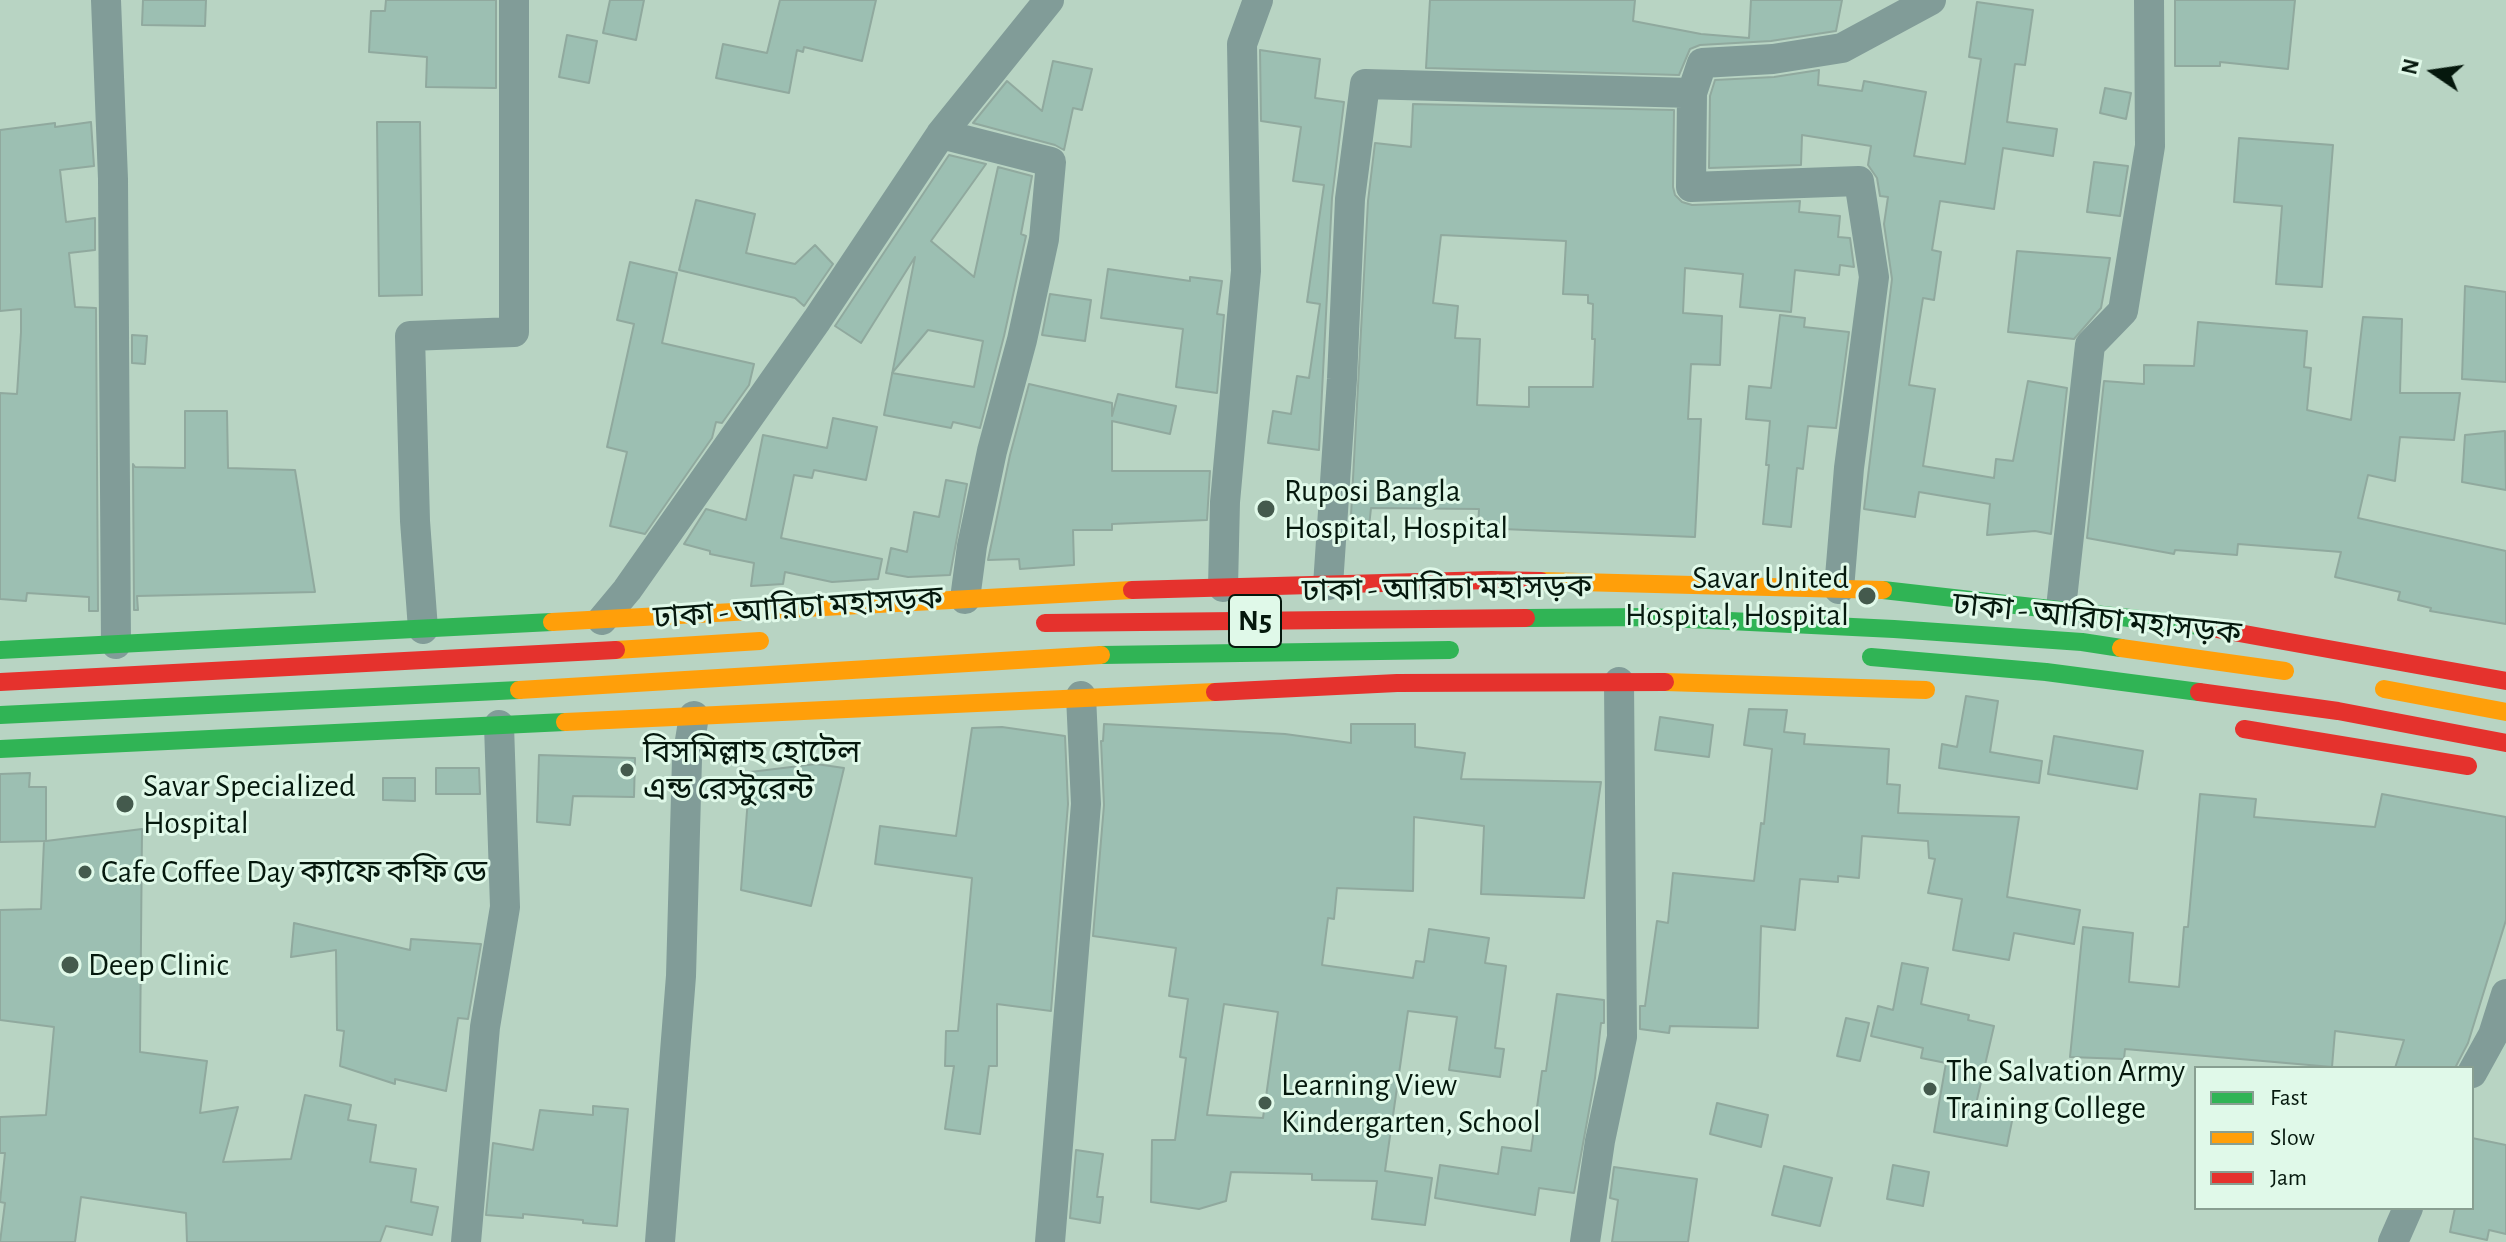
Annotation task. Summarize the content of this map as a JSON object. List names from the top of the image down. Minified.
{"streets":{"highway":["ঢাকা - আরিচা মহাসড়ক","N5"]},"places":["Ruposi Bangla Hospital, Hospital","Savar United Hospital, Hospital","বিসমিল্লাহ হোটেল এন্ড রেস্টুরেন্ট","Savar Specialized Hospital","Cafe Coffee Day ক্যাফে কফি ডে","Deep Clinic","The Salvation Army Training College","Learning View Kindergarten, School"],"legend":["Fast","Slow","Jam"],"north":"left"}
